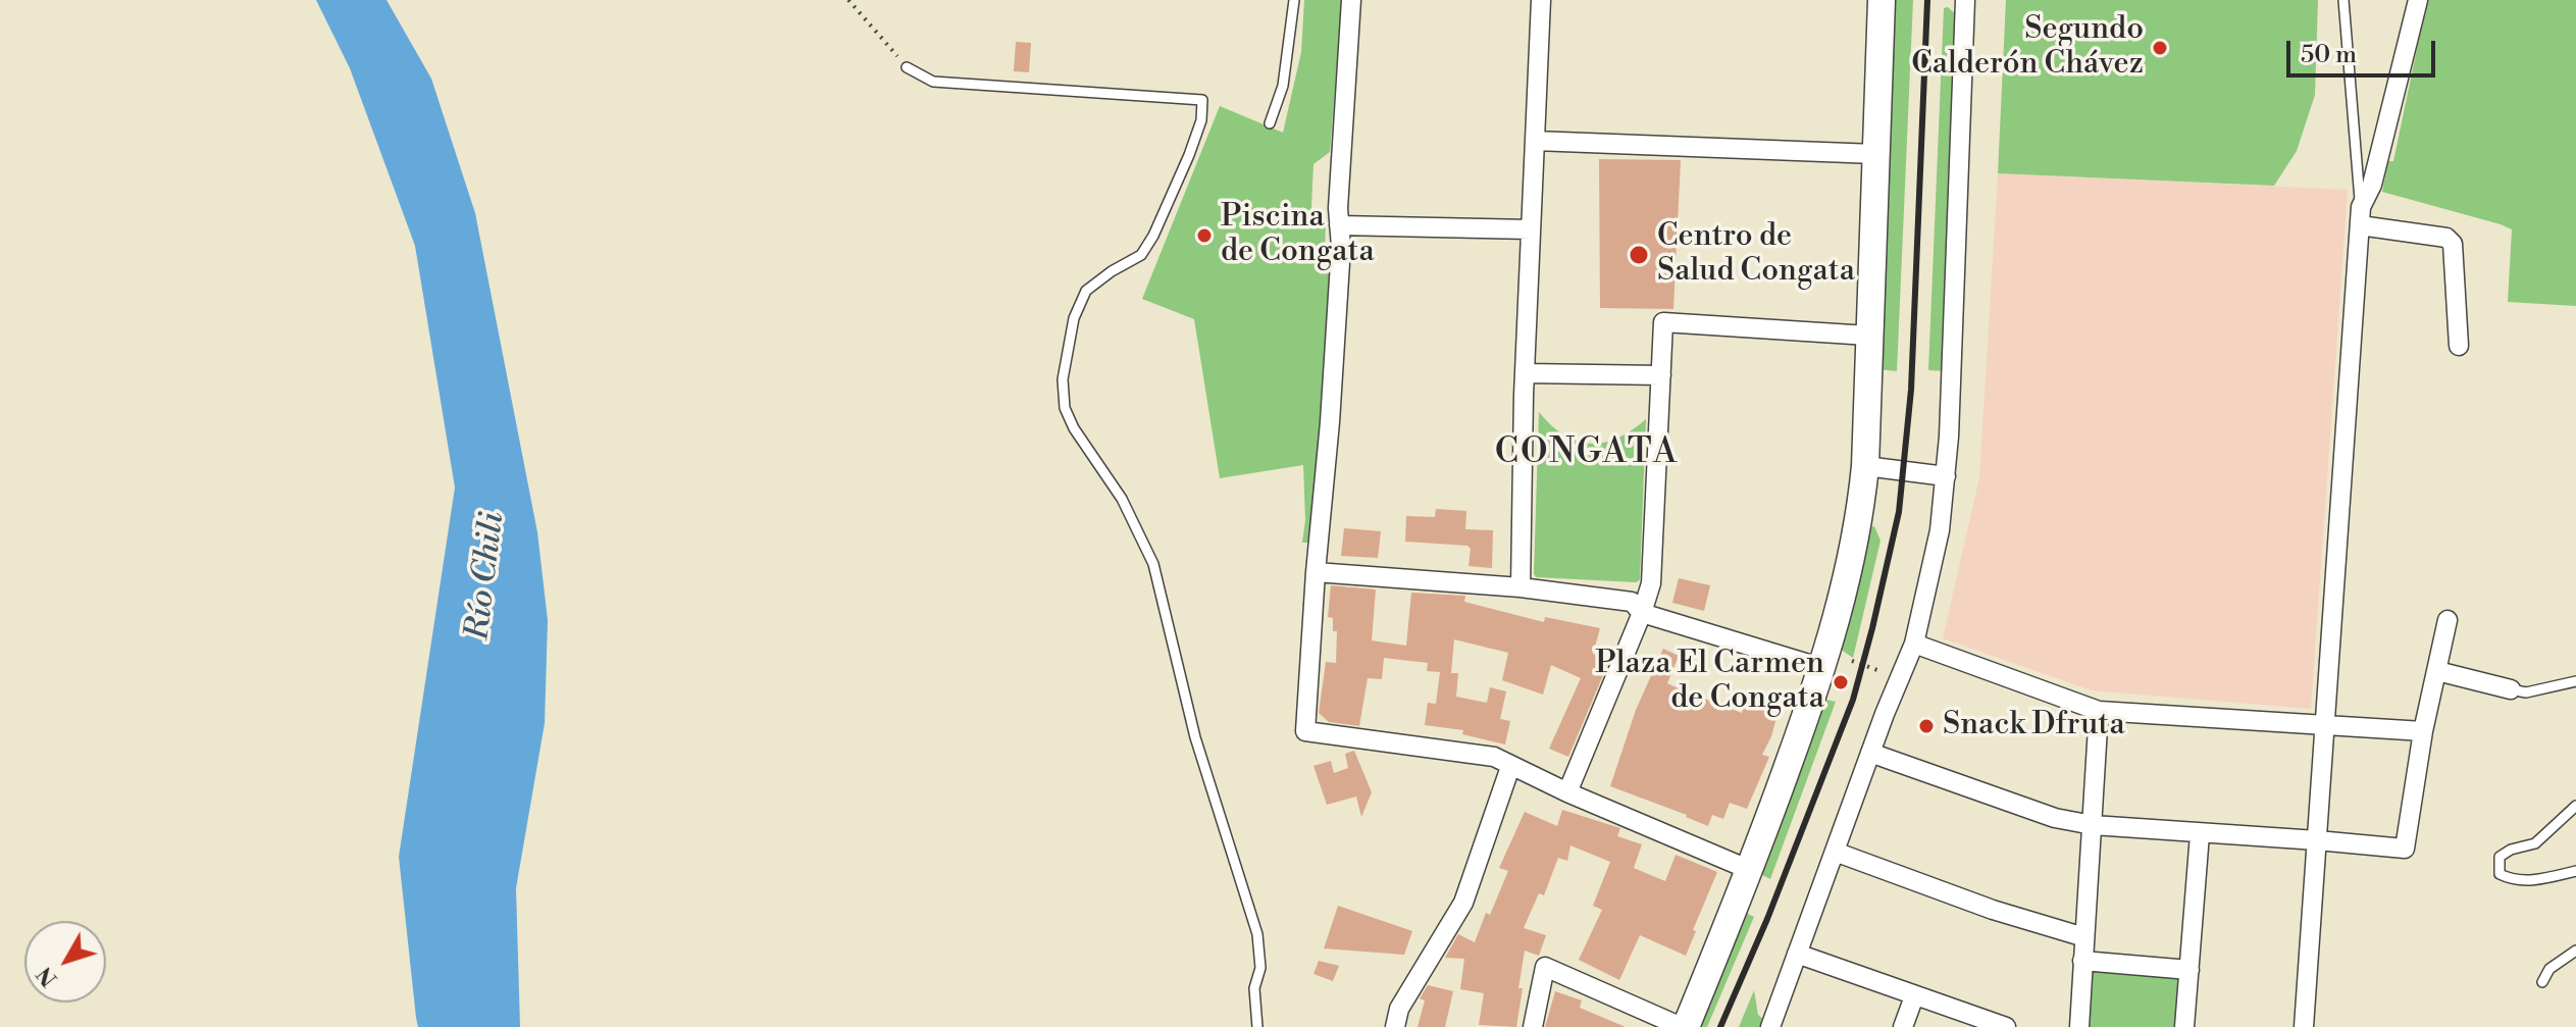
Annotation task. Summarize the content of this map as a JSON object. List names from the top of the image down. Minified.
{"districts":["CONGATA"],"water":["Río Chili"],"places":["Segundo Calderón Chávez","Piscina de Congata","Centro de Salud Congata","Plaza El Carmen de Congata","Snack Dfruta"],"scale_bar":"50 m","north":"bottom left"}
